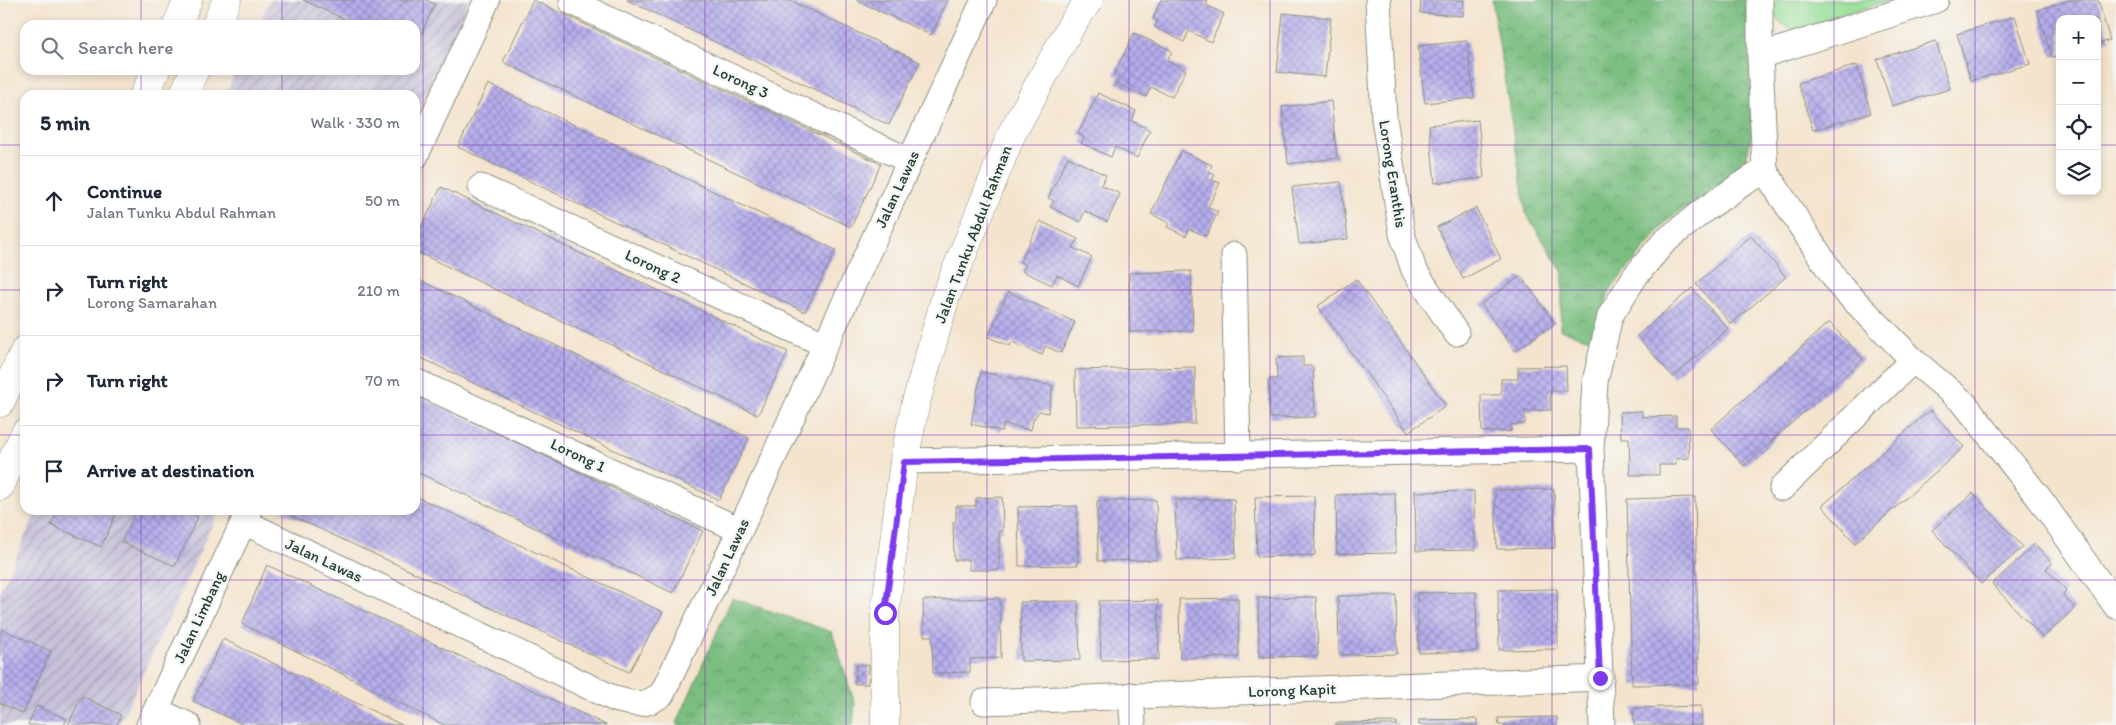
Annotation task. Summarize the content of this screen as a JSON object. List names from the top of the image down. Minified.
{"streets":{"street":["Lorong 3","Lorong Eranthis","Jalan Lawas","Jalan Tunku Abdul Rahman","Lorong 2","Lorong 1","Jalan Limbang","Lorong Kapit"]},"crossings":[["Lorong 3","Jalan Lawas"],["Jalan Lawas","Lorong 2"],["Jalan Lawas","Lorong 1"],["Jalan Lawas","Jalan Limbang"]],"page":{"map_buttons":["+","−"],"search":"Search here","heading":["5 min","Walk · 330 m"],"list":[["Continue","Jalan Tunku Abdul Rahman","50 m"],["Turn right","Lorong Samarahan","210 m"],["Turn right","70 m"],"Arrive at destination"]}}
